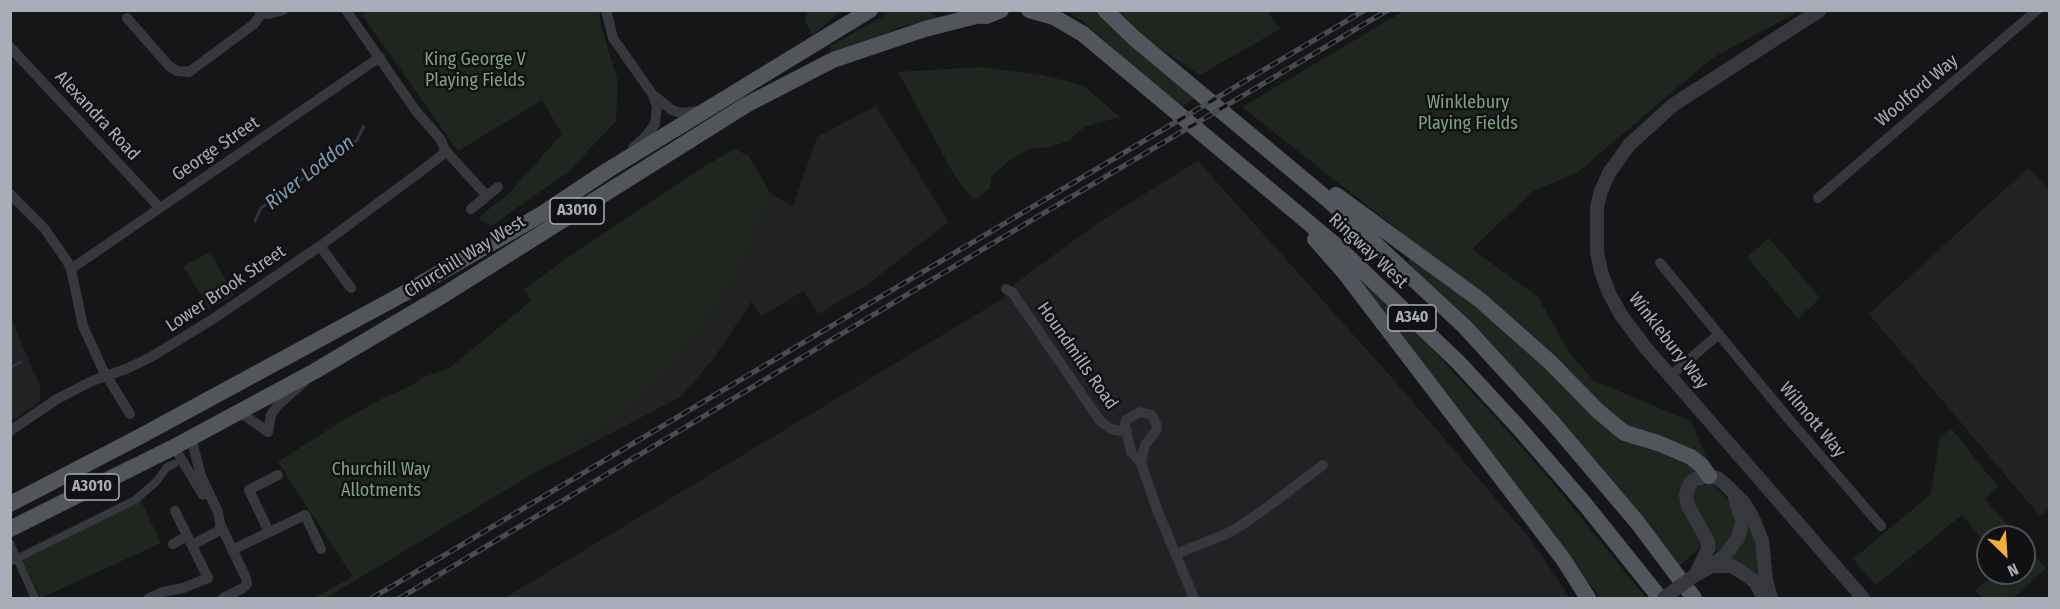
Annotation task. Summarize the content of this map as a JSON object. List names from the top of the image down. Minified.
{"streets":{"main road":["A3010","Ringway West","Churchill Way West","A340"],"street":["Woolford Way","Alexandra Road","George Street","Lower Brook Street","Winklebury Way","Houndmills Road","Wilmott Way"]},"crossings":[["Alexandra Road","George Street"]],"water":["River Loddon"],"parks":["King George V Playing Fields","Winklebury Playing Fields","Churchill Way Allotments"],"north":"bottom right"}
